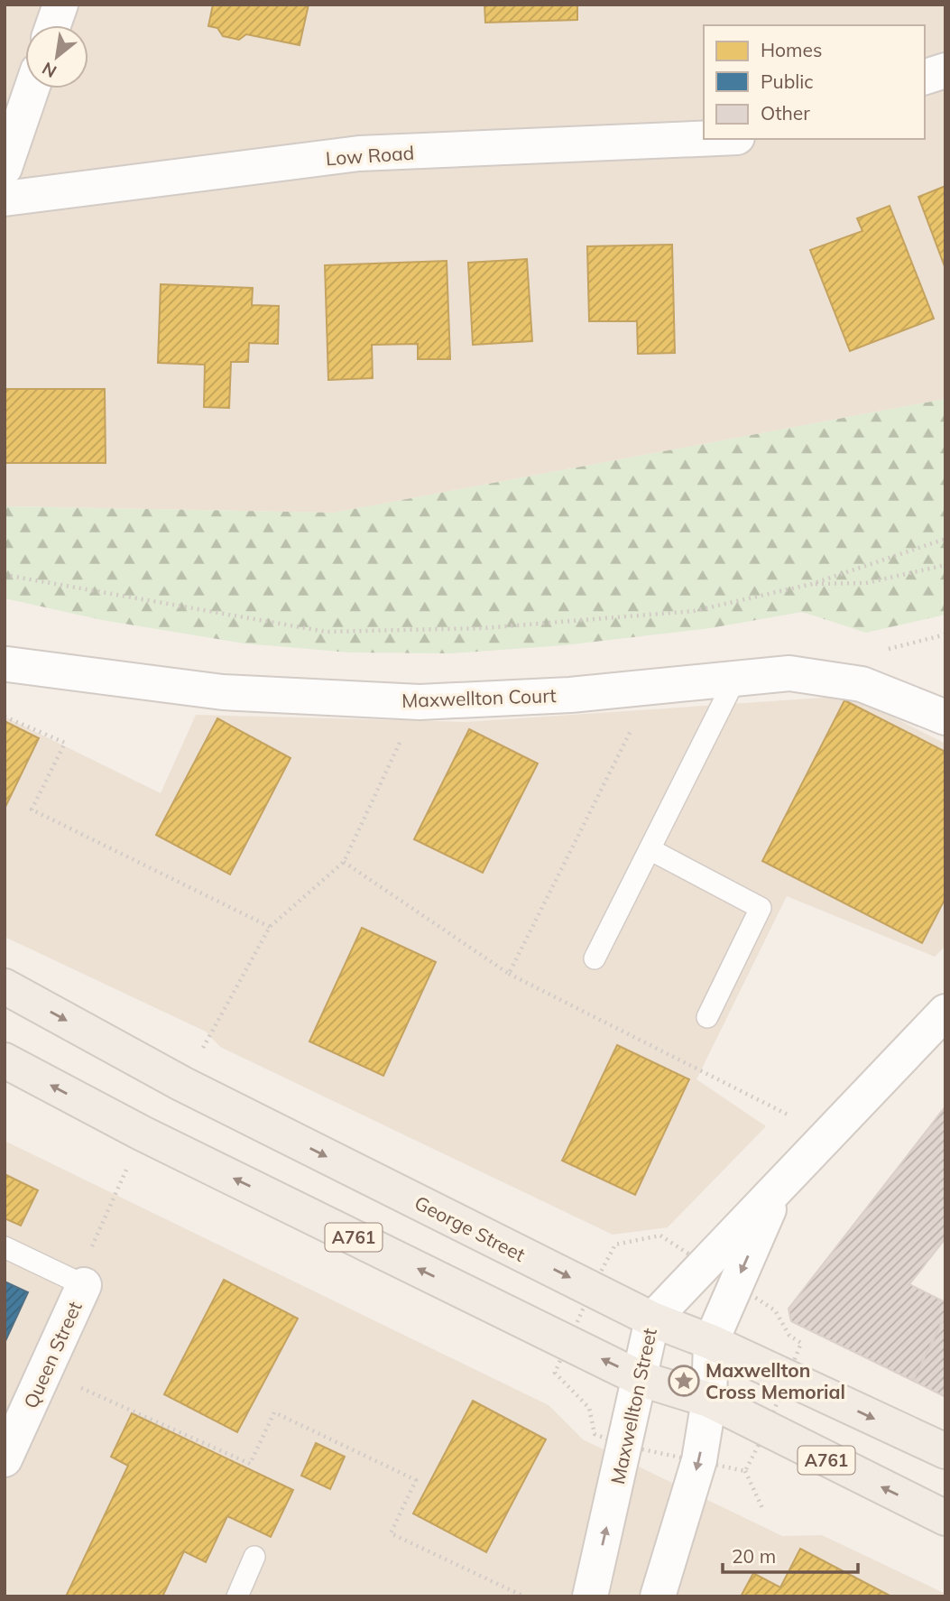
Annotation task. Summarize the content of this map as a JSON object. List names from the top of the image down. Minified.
{"streets":{"main road":["George Street","A761"],"street":["Low Road","Maxwellton Court","Queen Street","Maxwellton Street"]},"crossings":[["George Street","Maxwellton Street"],["A761","Maxwellton Street"]],"places":{"place":["Maxwellton Cross Memorial"]},"legend":["Homes","Public","Other"],"scale_bar":"20 m","north":"bottom left"}
